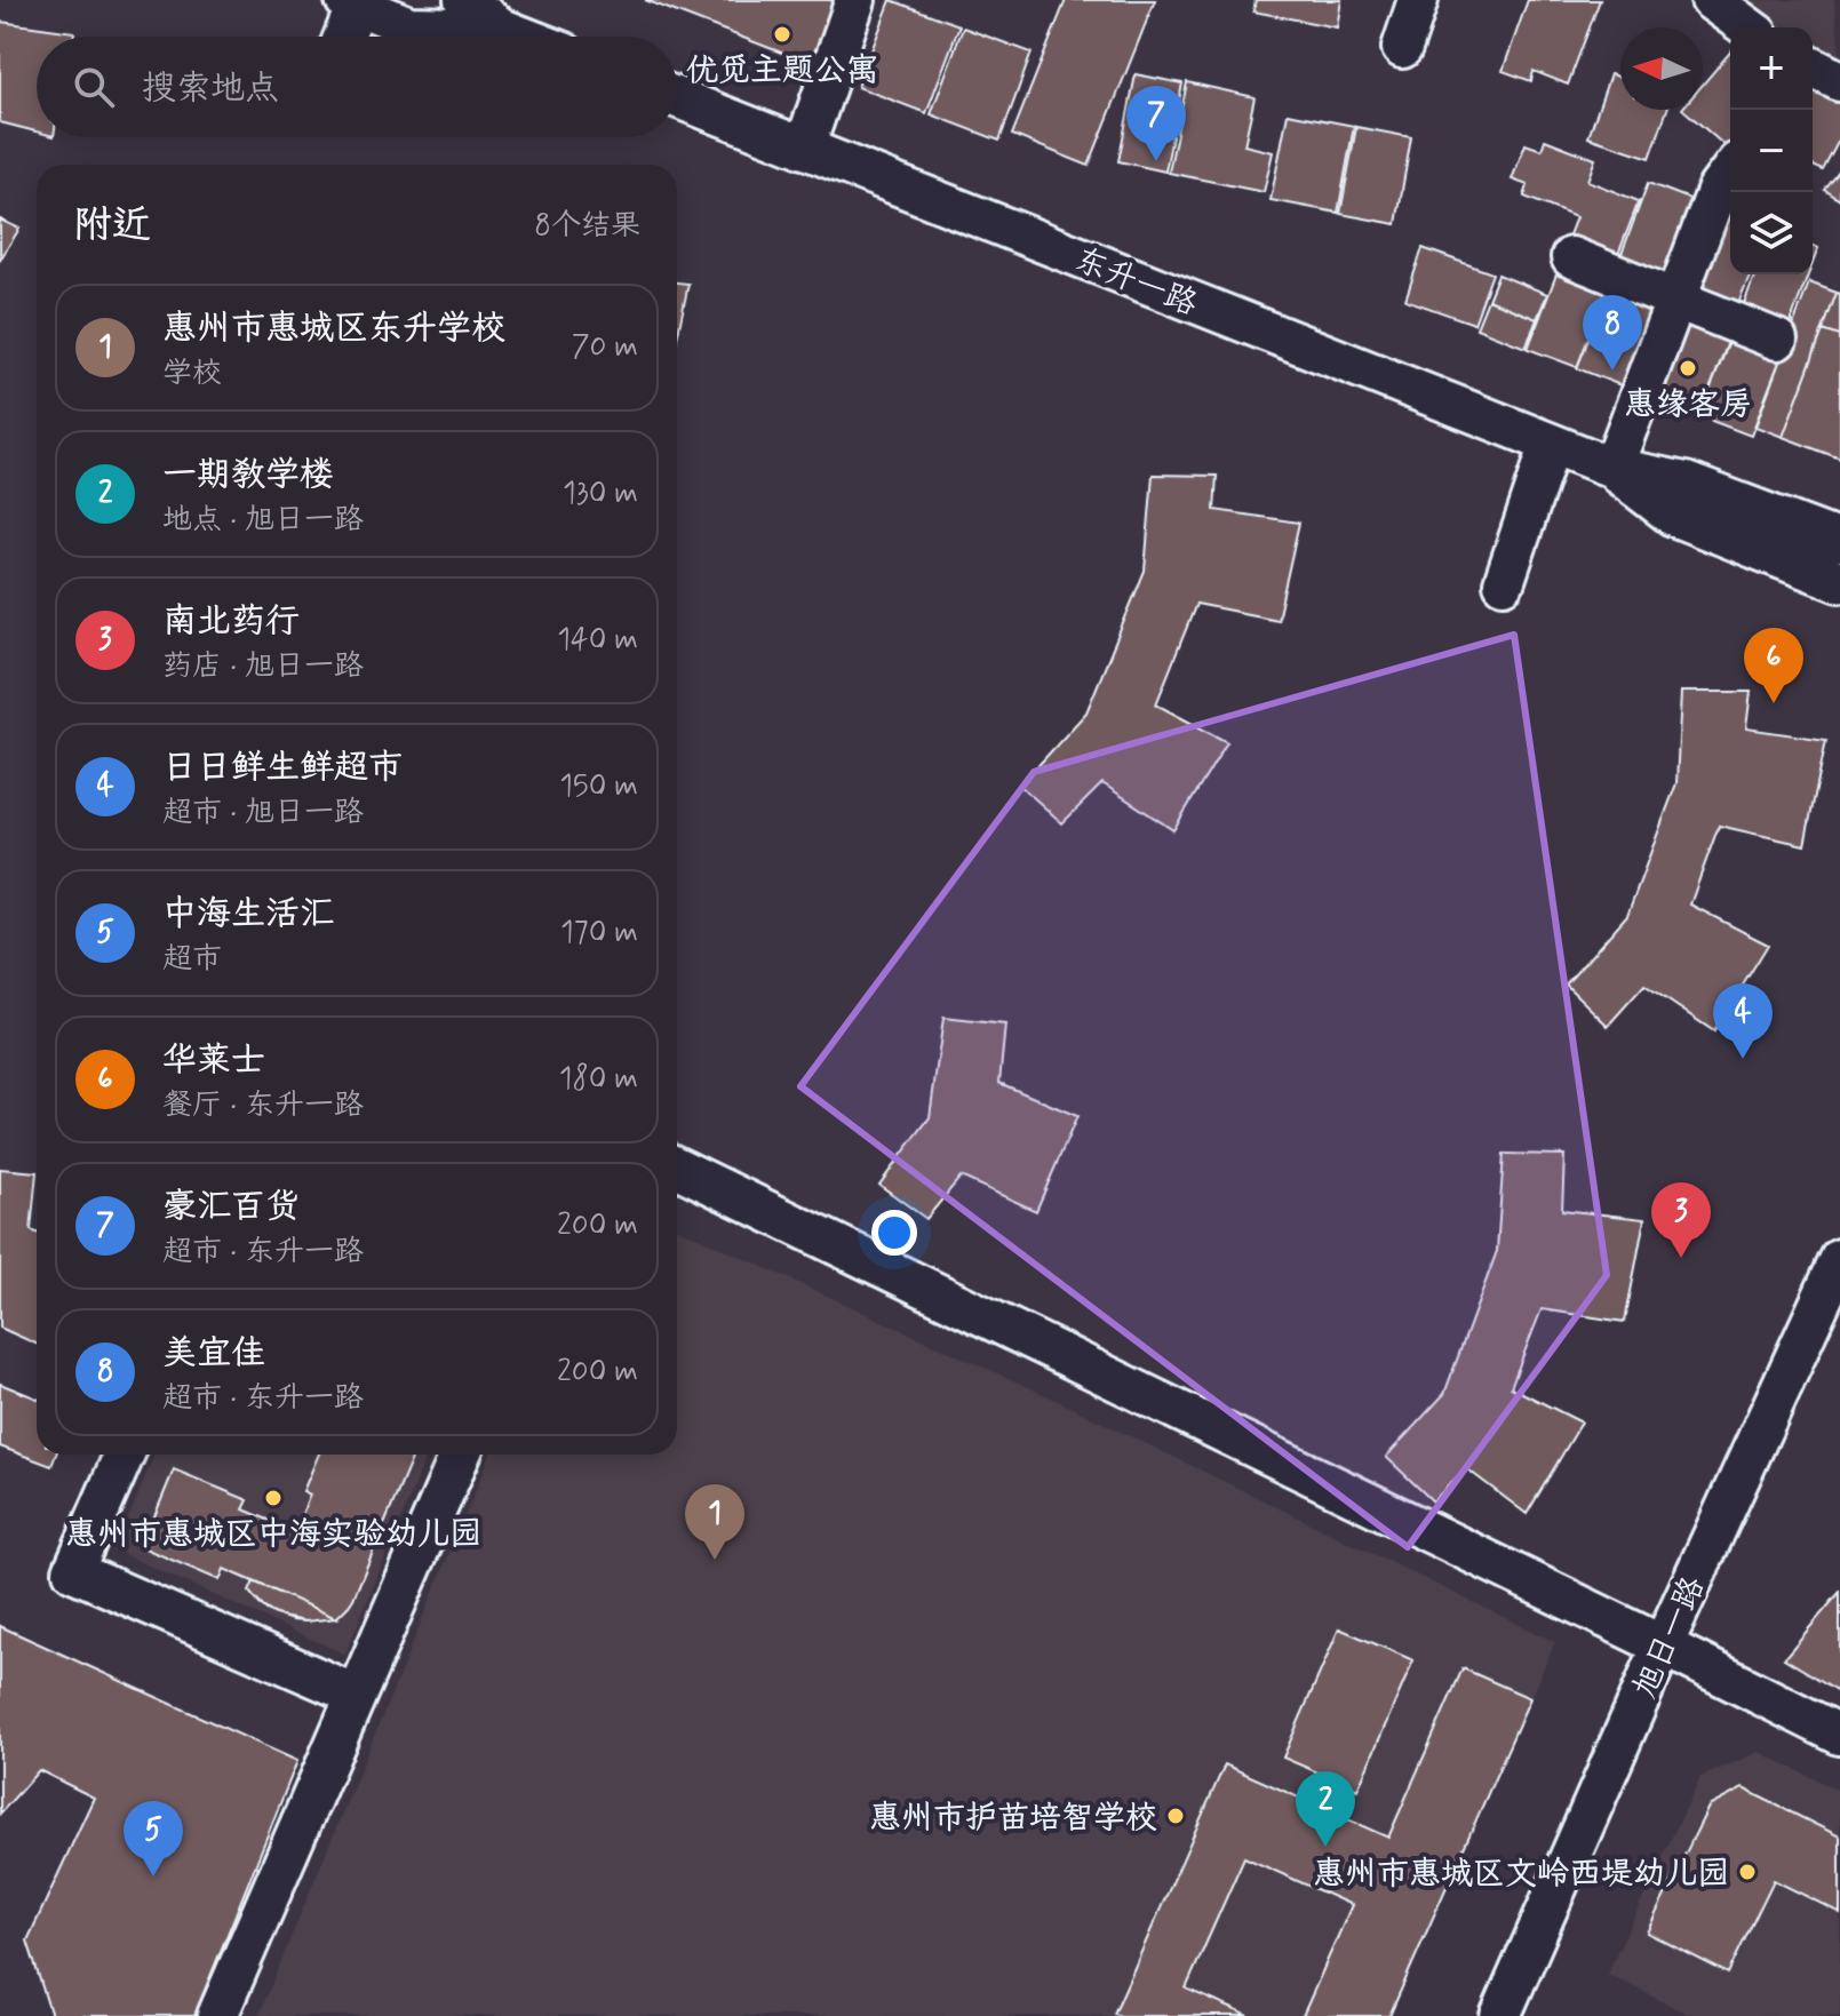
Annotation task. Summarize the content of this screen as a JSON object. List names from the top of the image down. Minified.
{"streets":{"street":["东升一路","旭日一路"]},"places":["优觅主题公寓","惠缘客房","惠州市惠城区中海实验幼儿园","惠州市护苗培智学校","惠州市惠城区文岭西堤幼儿园"],"north":"left","page":{"map_buttons":["+","−"],"search":"搜索地点","pins":["7","8","6","4","3","1","2","5"],"heading":["附近","8个结果"],"list":[{"mark":"1","name":"惠州市惠城区东升学校","note":"学校","value":"70 m"},{"mark":"2","name":"一期教学楼","note":"地点 · 旭日一路","value":"130 m"},{"mark":"3","name":"南北药行","note":"药店 · 旭日一路","value":"140 m"},{"mark":"4","name":"日日鲜生鲜超市","note":"超市 · 旭日一路","value":"150 m"},{"mark":"5","name":"中海生活汇","note":"超市","value":"170 m"},{"mark":"6","name":"华莱士","note":"餐厅 · 东升一路","value":"180 m"},{"mark":"7","name":"豪汇百货","note":"超市 · 东升一路","value":"200 m"},{"mark":"8","name":"美宜佳","note":"超市 · 东升一路","value":"200 m"}]}}
